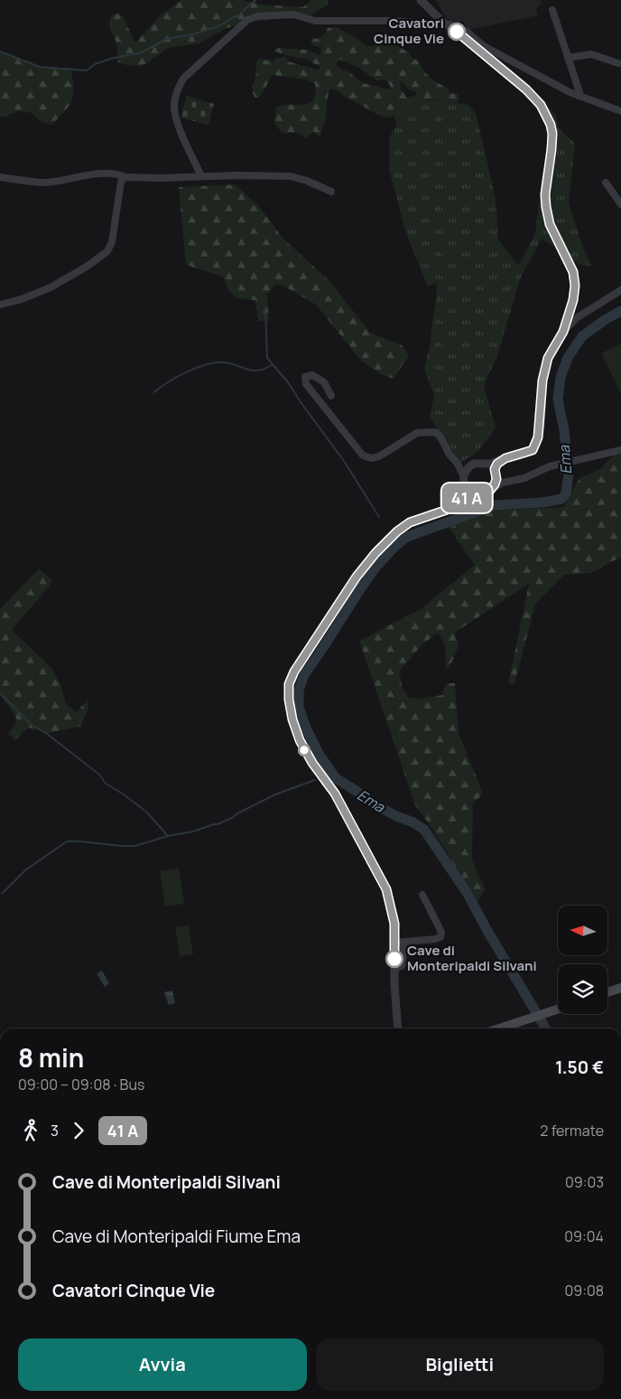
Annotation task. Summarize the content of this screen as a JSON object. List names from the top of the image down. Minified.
{"water":["Ema"],"places":["Cavatori Cinque Vie","Cave di Monteripaldi Silvani"],"north":"left","page":{"on_map":"41 A","heading":["8 min","09:00 – 09:08 · Bus","1.50 €"],"legs":["3","41 A","2 fermate"],"list":[{"name":"Cave di Monteripaldi Silvani","value":"09:03"},{"name":"Cave di Monteripaldi Fiume Ema","value":"09:04"},{"name":"Cavatori Cinque Vie","value":"09:08"}],"buttons":["Avvia","Biglietti"]}}
